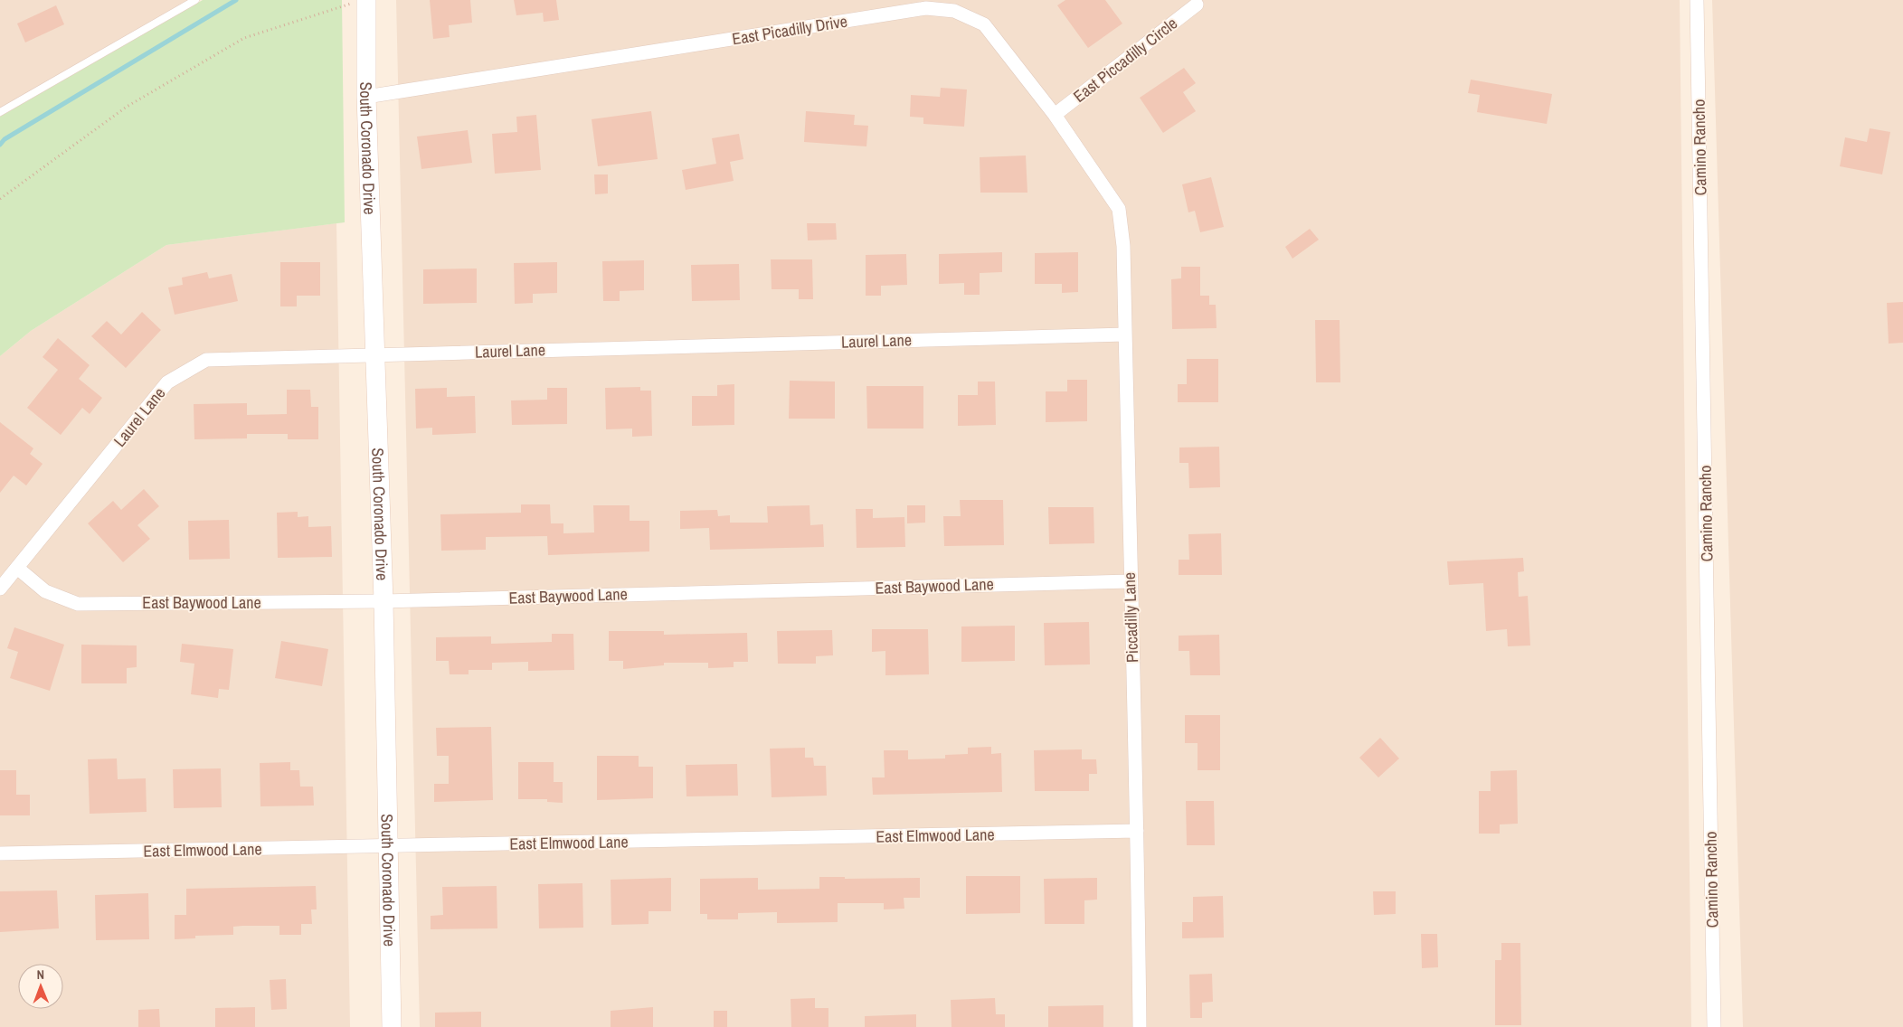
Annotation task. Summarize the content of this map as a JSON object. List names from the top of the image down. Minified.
{"streets":{"street":["East Picadilly Drive","East Piccadilly Circle","South Coronado Drive","Camino Rancho","Laurel Lane","East Baywood Lane","Piccadilly Lane","East Elmwood Lane"]},"crossings":[["East Picadilly Drive","East Piccadilly Circle"],["East Picadilly Drive","South Coronado Drive"],["East Picadilly Drive","Piccadilly Lane"],["South Coronado Drive","Laurel Lane"],["South Coronado Drive","East Baywood Lane"],["South Coronado Drive","East Elmwood Lane"],["Laurel Lane","East Baywood Lane"],["Laurel Lane","Piccadilly Lane"],["East Baywood Lane","Piccadilly Lane"],["Piccadilly Lane","East Elmwood Lane"]],"north":"top"}
